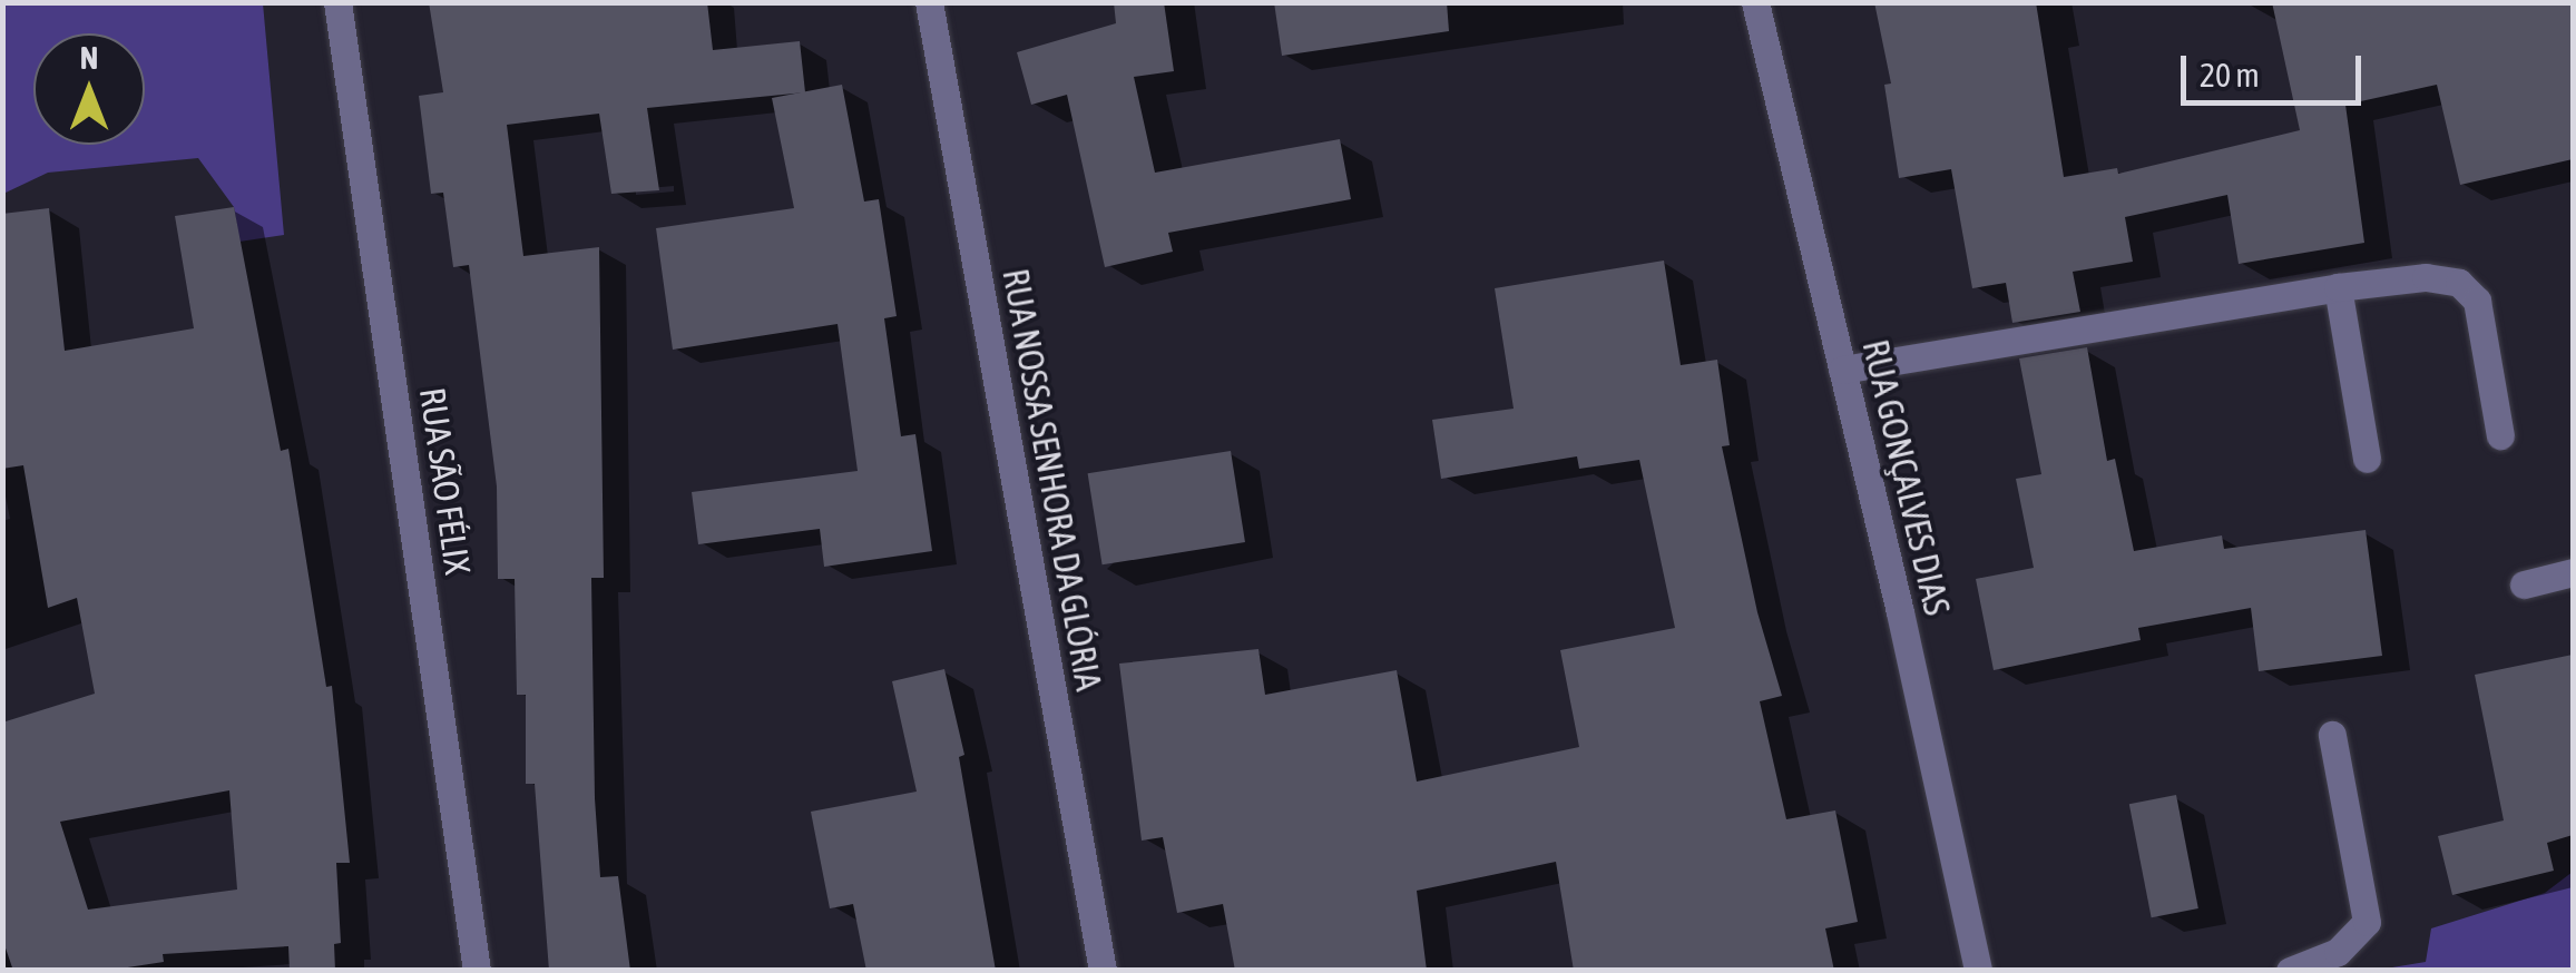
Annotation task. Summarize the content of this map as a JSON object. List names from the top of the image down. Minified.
{"streets":{"street":["RUA GONÇALVES DIAS","RUA NOSSA SENHORA DA GLÓRIA","RUA SÃO FÉLIX"]},"scale_bar":"20 m","north":"top"}
